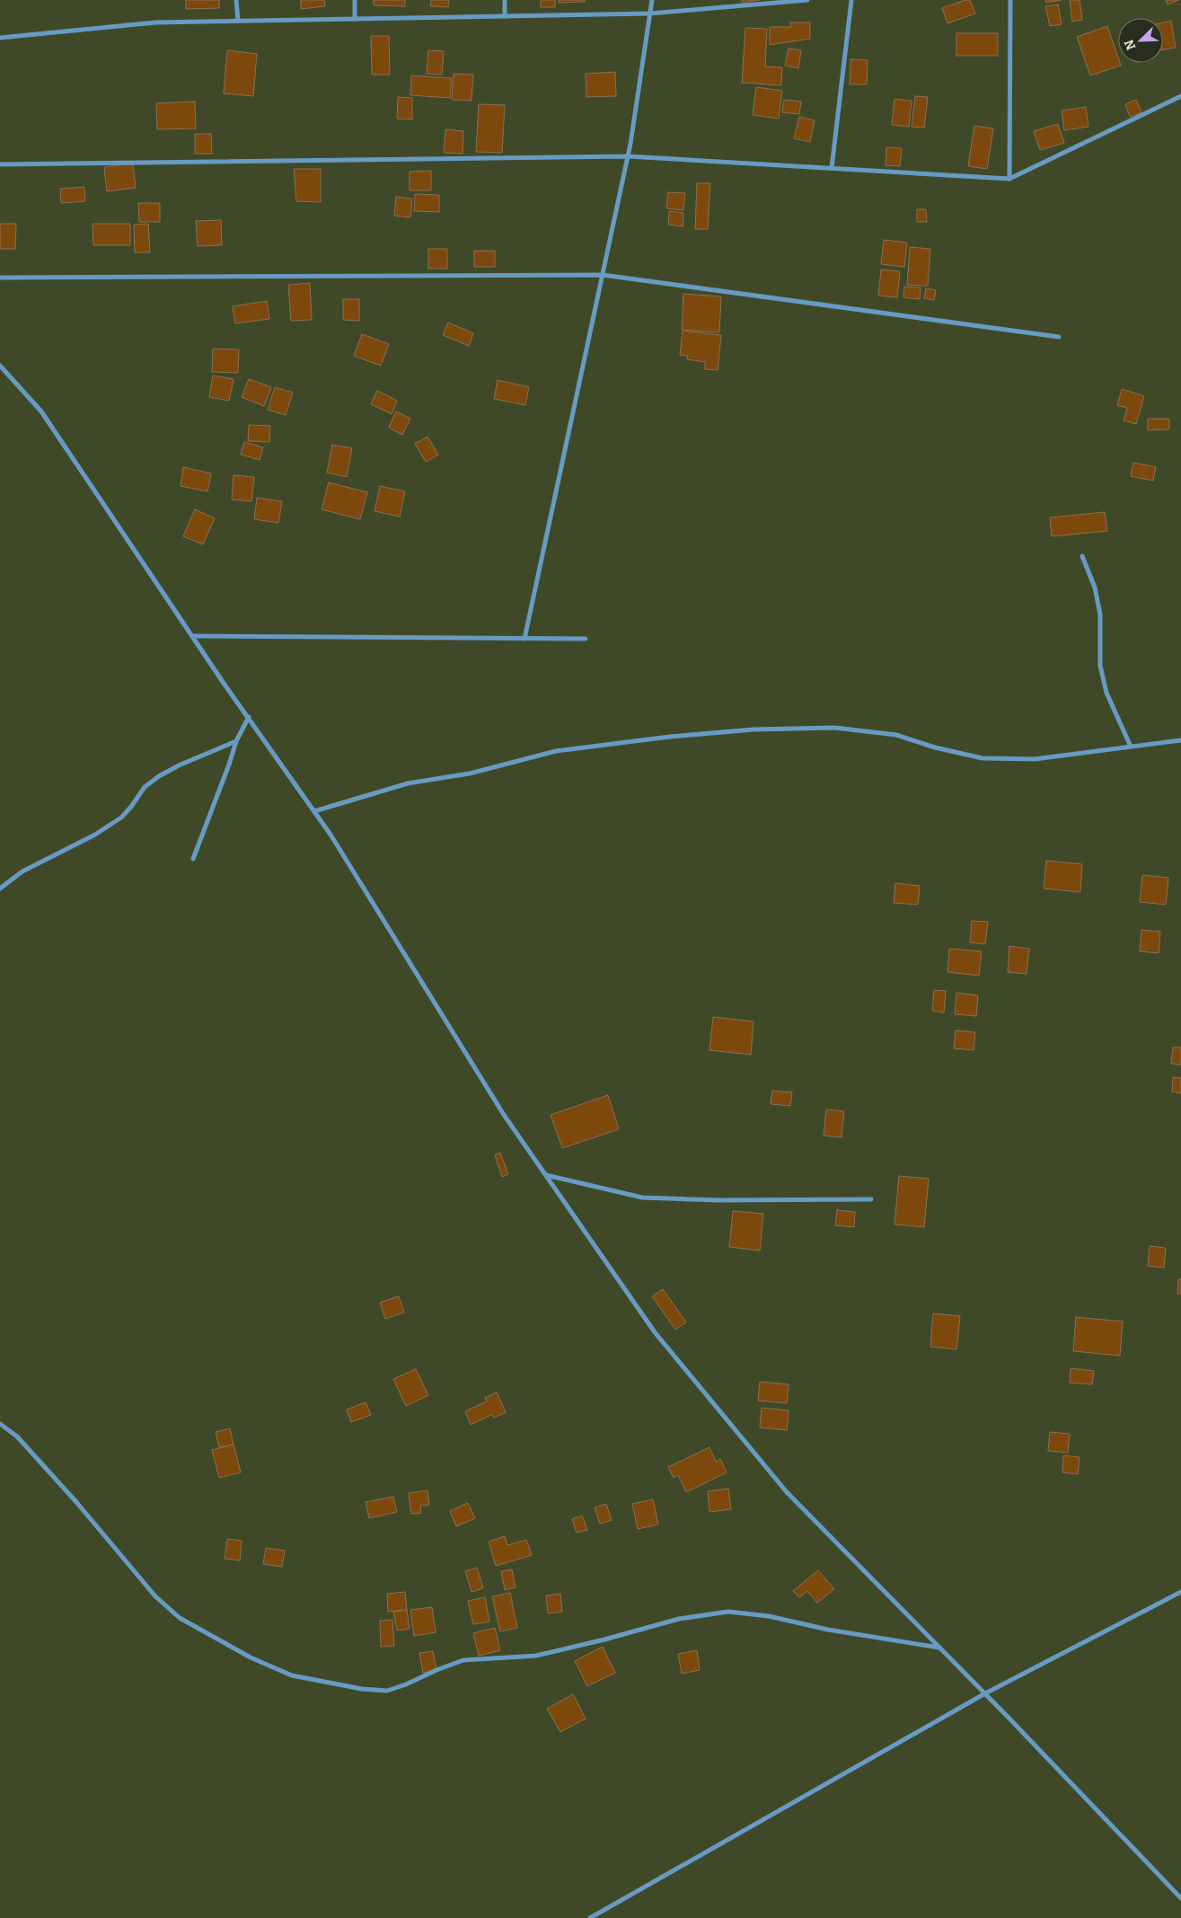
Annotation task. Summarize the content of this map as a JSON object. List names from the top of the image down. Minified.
{"north":"bottom left"}
